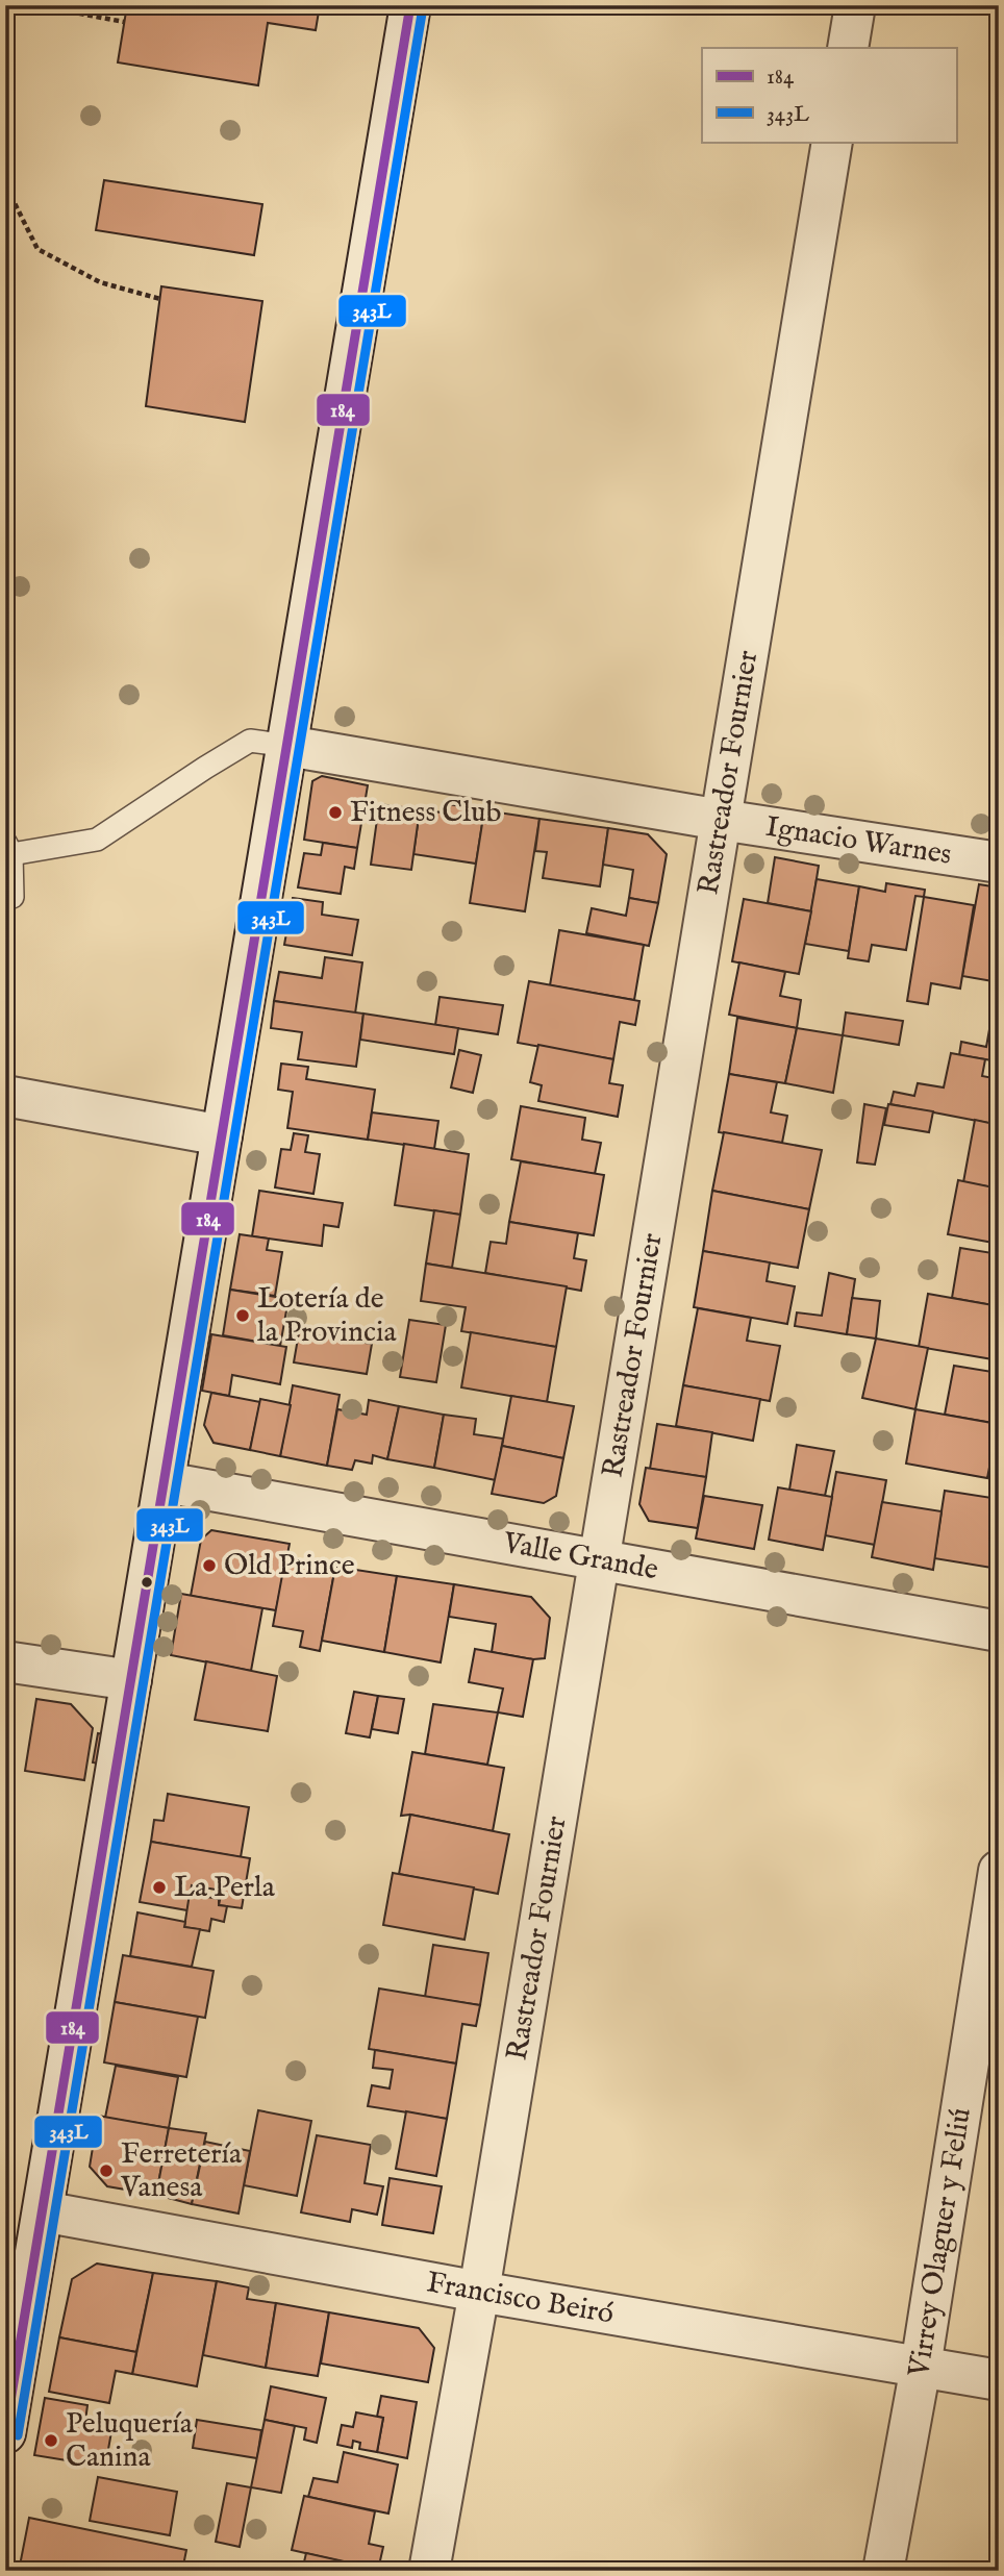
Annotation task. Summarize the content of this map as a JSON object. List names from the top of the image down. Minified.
{"streets":{"street":["Rastreador Fournier","Ignacio Warnes","Valle Grande","Virrey Olaguer y Feliú","Francisco Beiró"]},"crossings":[["Rastreador Fournier","Ignacio Warnes"],["Rastreador Fournier","Valle Grande"],["Rastreador Fournier","Francisco Beiró"],["Virrey Olaguer y Feliú","Francisco Beiró"]],"places":["Fitness Club","Lotería de la Provincia","Old Prince","La Perla","Ferretería Vanesa","Peluquería Canina"],"lines":["transit line 184","transit line 343L"],"legend":["184","343L"]}
